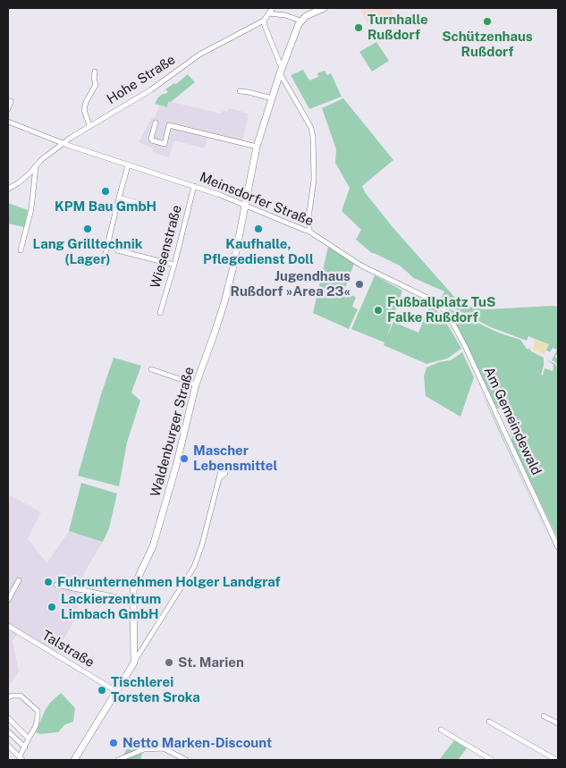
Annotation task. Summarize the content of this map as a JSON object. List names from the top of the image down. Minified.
{"streets":{"main road":["Waldenburger Straße"],"street":["Hohe Straße","Meinsdorfer Straße","Wiesenstraße","Am Gemeindewald","Talstraße"]},"crossings":[["Hohe Straße","Meinsdorfer Straße"],["Meinsdorfer Straße","Wiesenstraße"],["Meinsdorfer Straße","Am Gemeindewald"],["Meinsdorfer Straße","Waldenburger Straße"]],"places":["Schützenhaus Rußdorf","Turnhalle Rußdorf","KPM Bau GmbH","Lang Grilltechnik (Lager)","Kaufhalle, Pflegedienst Doll","Jugendhaus Rußdorf »Area 23«","Fußballplatz TuS Falke Rußdorf","Mascher Lebensmittel","Fuhrunternehmen Holger Landgraf","Lackierzentrum Limbach GmbH","St. Marien","Tischlerei Torsten Sroka","Netto Marken-Discount"]}
